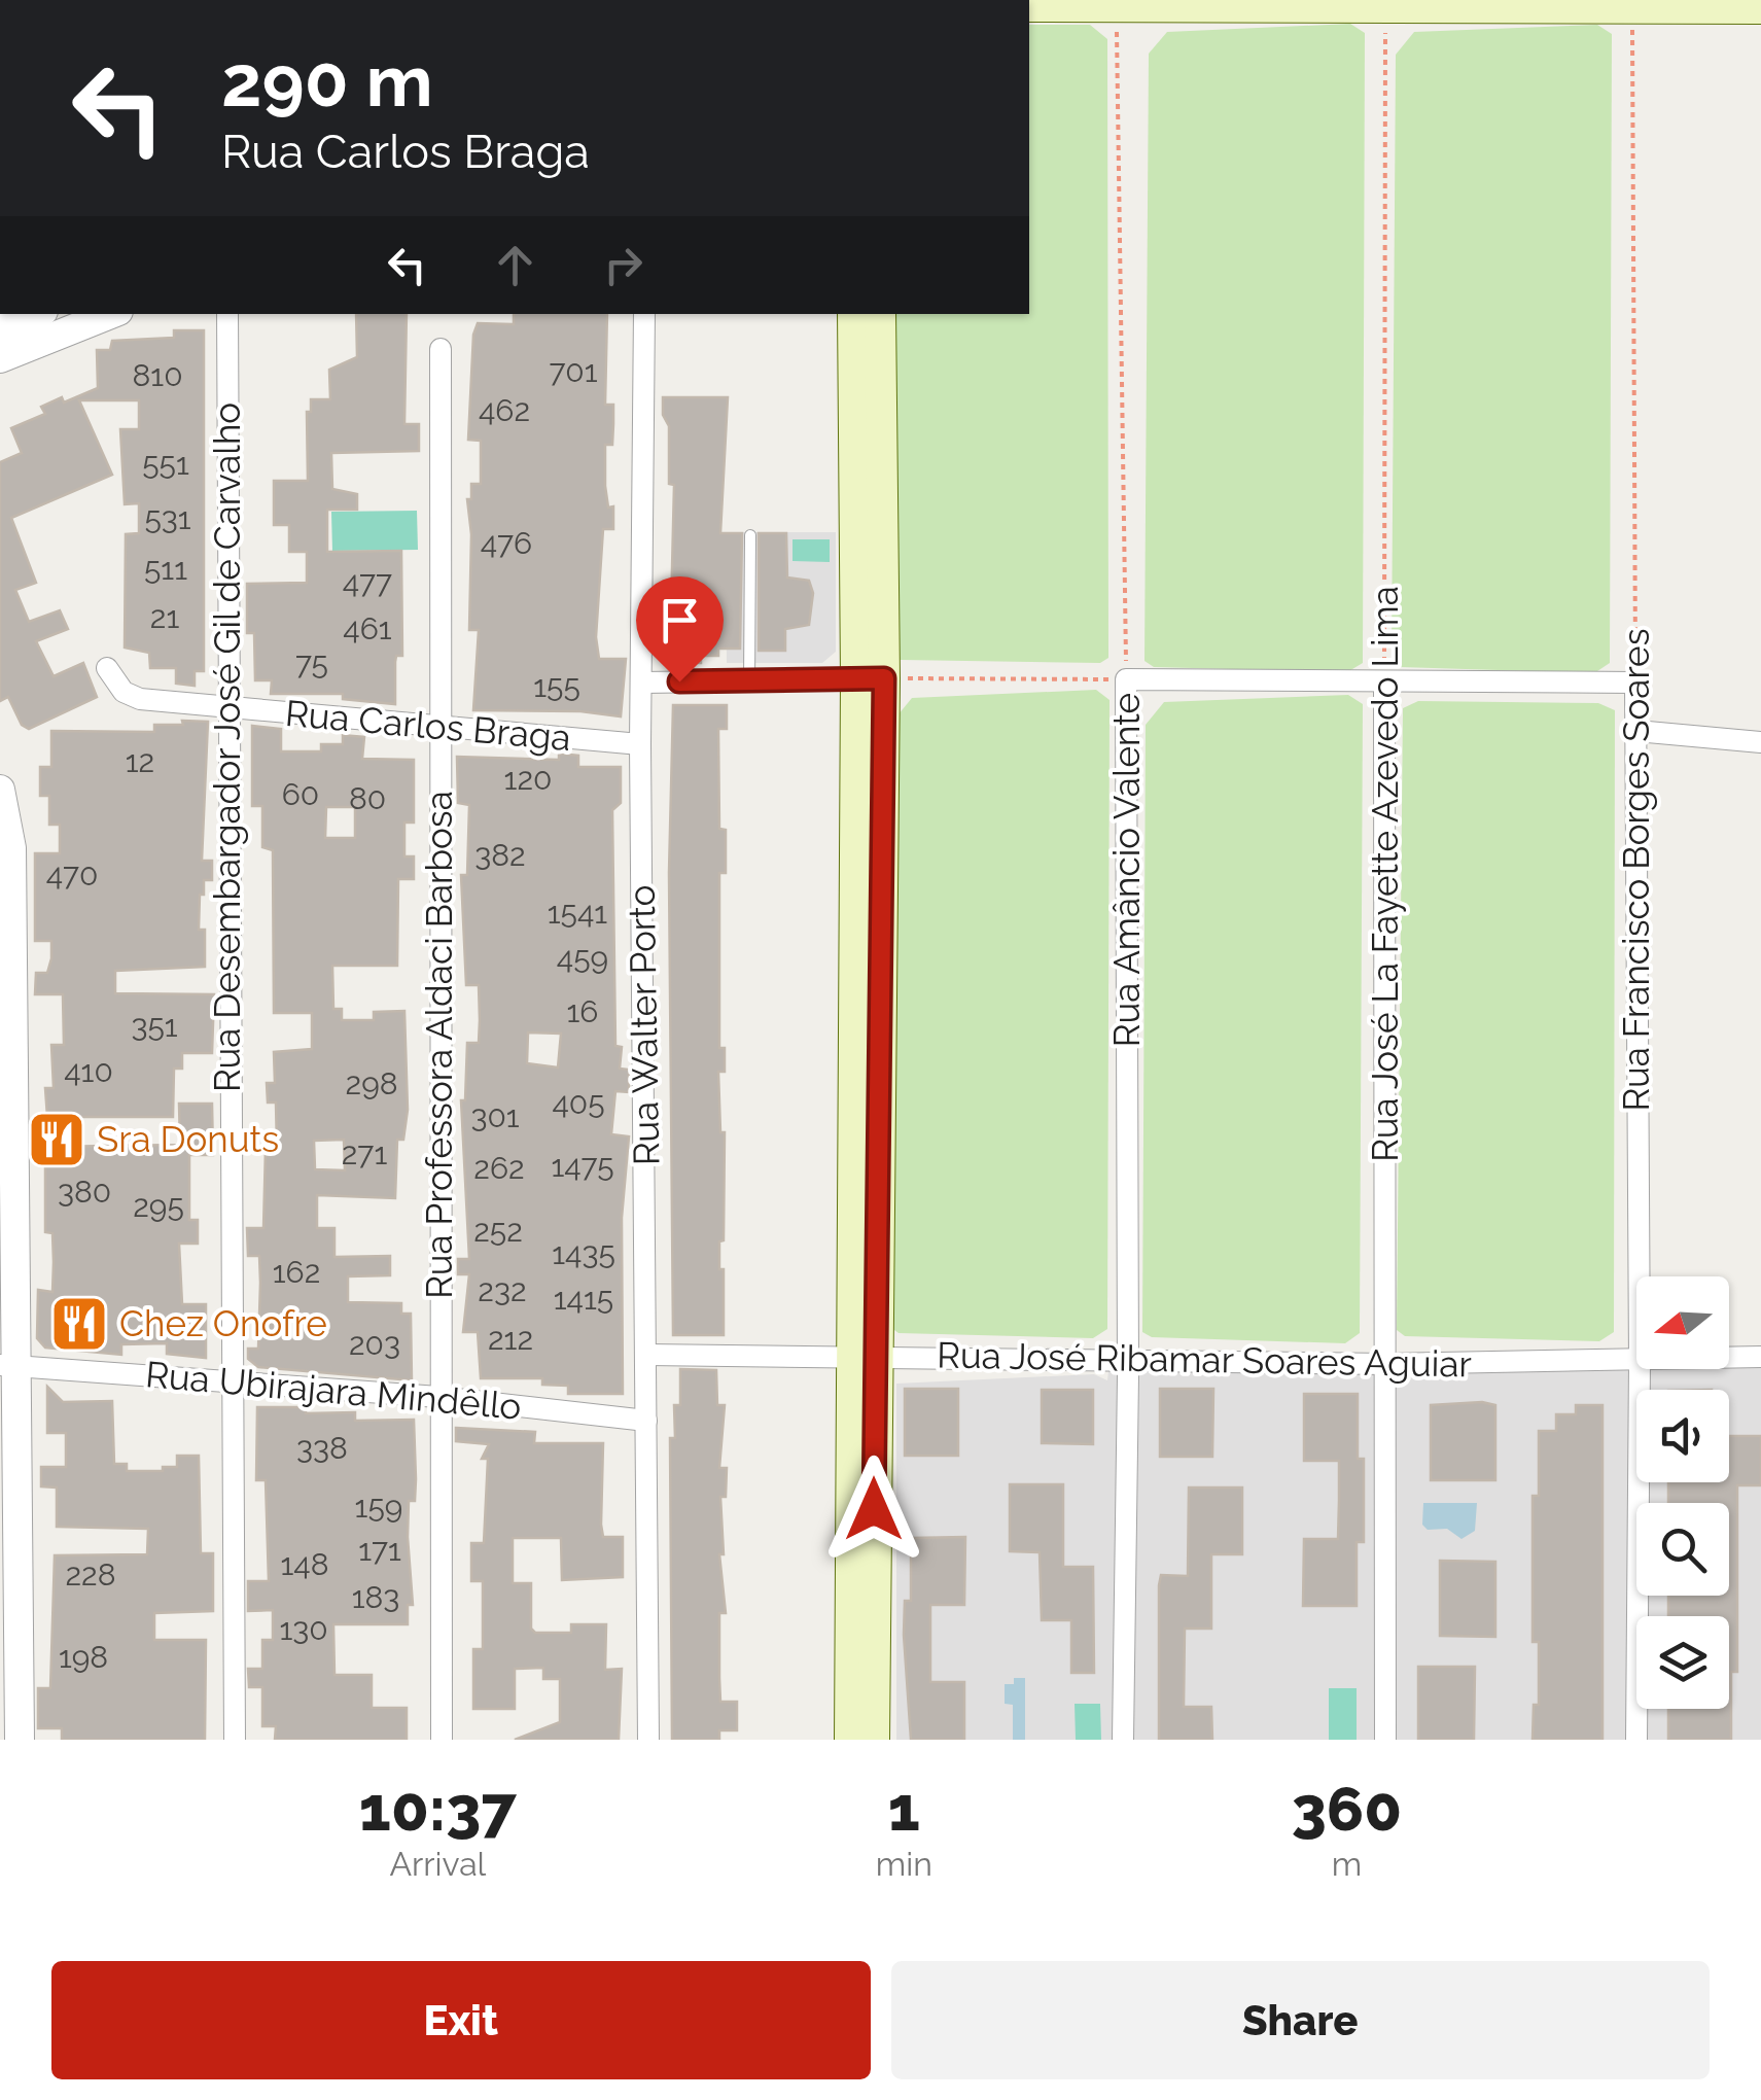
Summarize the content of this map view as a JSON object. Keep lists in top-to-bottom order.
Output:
{
  "streets": {
    "street": [
      "Rua Carlos Braga",
      "Rua Desembargador José Gil de Carvalho",
      "Rua Amâncio Valente",
      "Rua Francisco Borges Soares",
      "Rua José La Fayette Azevedo Lima",
      "Rua Walter Porto",
      "Rua Professora Aldaci Barbosa",
      "Rua José Ribamar Soares Aguiar",
      "Rua Ubirajara Mindêllo"
    ]
  },
  "crossings": [
    ["Rua Carlos Braga", "Rua Desembargador José Gil de Carvalho"],
    ["Rua Carlos Braga", "Rua Walter Porto"],
    ["Rua Carlos Braga", "Rua Professora Aldaci Barbosa"],
    ["Rua Desembargador José Gil de Carvalho", "Rua Ubirajara Mindêllo"],
    ["Rua Amâncio Valente", "Rua José Ribamar Soares Aguiar"],
    ["Rua José La Fayette Azevedo Lima", "Rua José Ribamar Soares Aguiar"],
    ["Rua Walter Porto", "Rua José Ribamar Soares Aguiar"],
    ["Rua Walter Porto", "Rua Ubirajara Mindêllo"],
    ["Rua Professora Aldaci Barbosa", "Rua Ubirajara Mindêllo"]
  ],
  "places": {
    "restaurant": ["Sra Donuts", "Chez Onofre"]
  },
  "house_numbers": [
    "701",
    "810",
    "462",
    "551",
    "531",
    "476",
    "511",
    "477",
    "21",
    "461",
    "75",
    "155",
    "12",
    "120",
    "60",
    "80",
    "382",
    "470",
    "1541",
    "459",
    "16",
    "351",
    "410",
    "298",
    "405",
    "301",
    "271",
    "1475",
    "262",
    "380",
    "295",
    "252",
    "1435",
    "162",
    "232",
    "1415",
    "212",
    "203",
    "338",
    "159",
    "171",
    "148",
    "228",
    "183",
    "130",
    "198"
  ],
  "north": "left",
  "page": {
    "turn": ["290 m", "Rua Carlos Braga"],
    "eta": [
      "10:37",
      "Arrival",
      "1",
      "min",
      "360",
      "m"
    ],
    "buttons": ["Exit", "Share"]
  }
}
